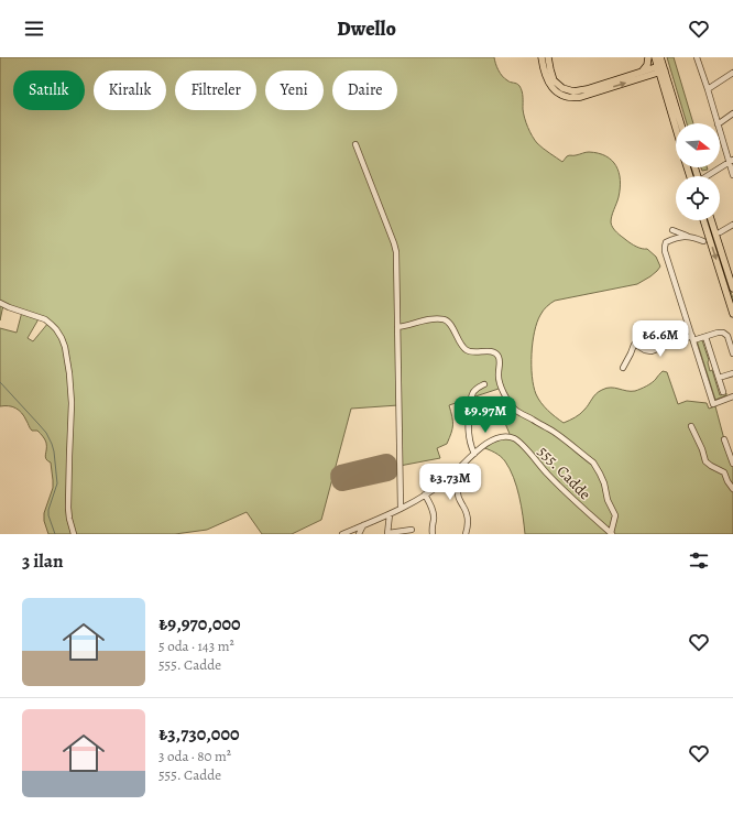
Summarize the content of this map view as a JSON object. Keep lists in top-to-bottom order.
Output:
{
  "streets": {
    "street": ["555. Cadde"]
  },
  "north": "right",
  "page": {
    "header": "Dwello",
    "chip": [
      "Satılık",
      "Kiralık",
      "Filtreler",
      "Yeni",
      "Daire"
    ],
    "price": ["₺6.6M", "₺9.97M", "₺3.73M"],
    "heading": "3 ilan",
    "list": [
      {
        "name": "₺9,970,000",
        "note": "5 oda · 143 m² · 555. Cadde"
      },
      {
        "name": "₺3,730,000",
        "note": "3 oda · 80 m² · 555. Cadde"
      }
    ]
  }
}
